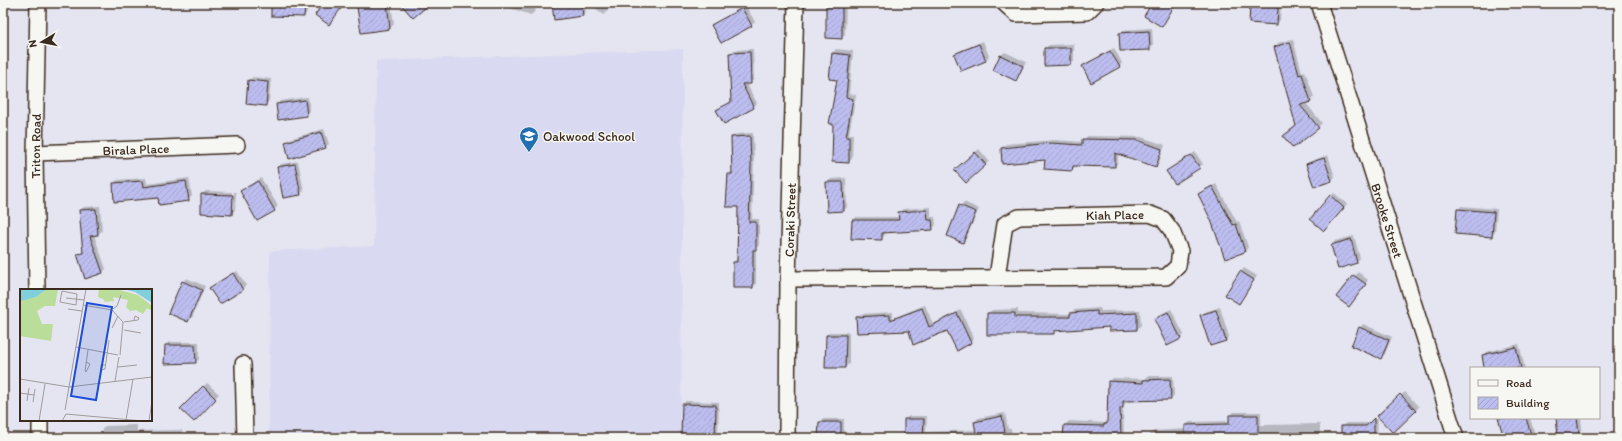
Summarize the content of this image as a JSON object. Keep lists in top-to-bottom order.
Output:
{
  "streets": {
    "street": [
      "Triton Road",
      "Birala Place",
      "Kiah Place",
      "Coraki Street",
      "Brooke Street"
    ]
  },
  "crossings": [
    ["Triton Road", "Birala Place"],
    ["Kiah Place", "Coraki Street"]
  ],
  "places": {
    "school or university": ["Oakwood School"]
  },
  "legend": ["Road", "Building"],
  "north": "left"
}
